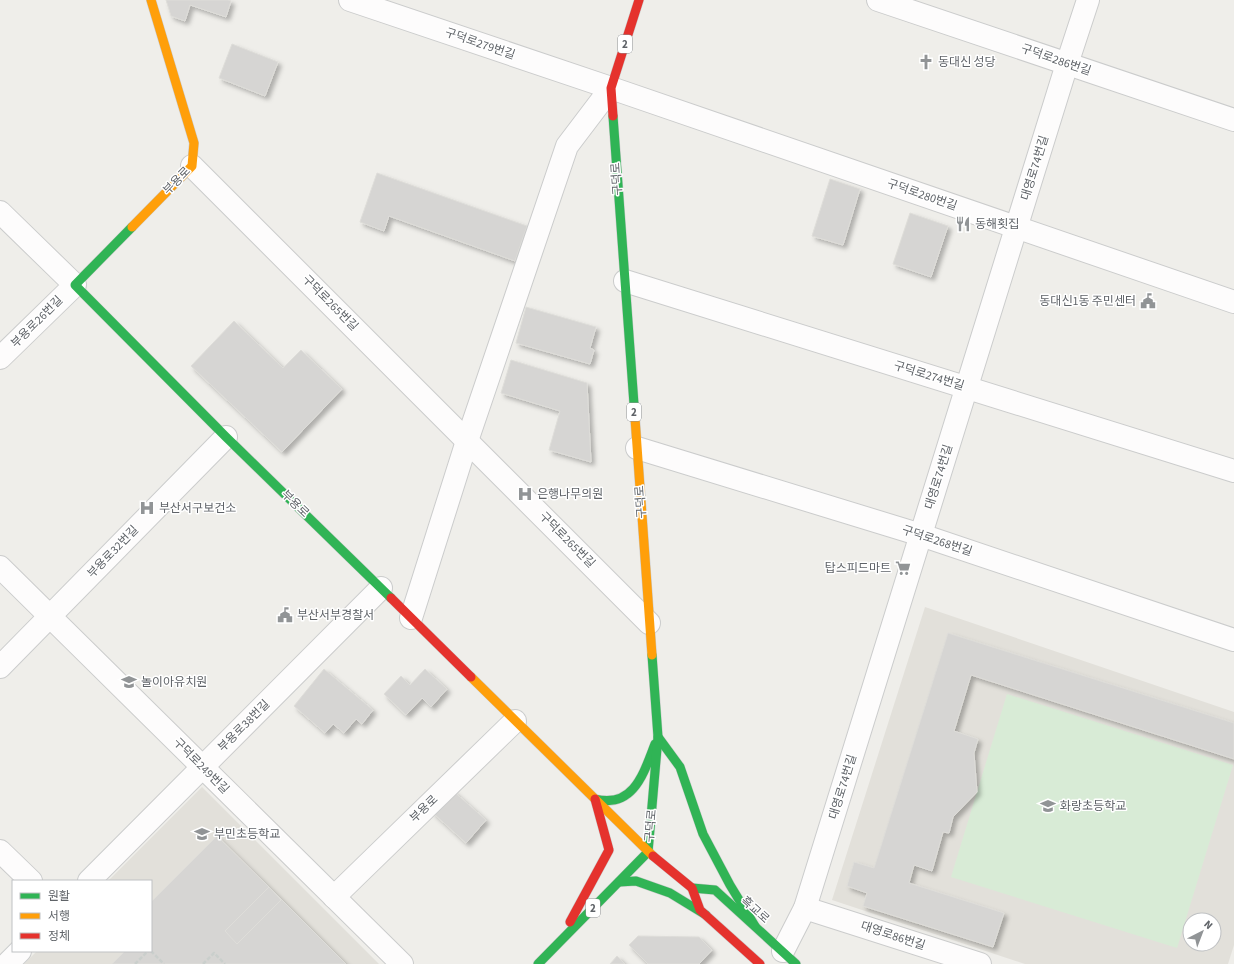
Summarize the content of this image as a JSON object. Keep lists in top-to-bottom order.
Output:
{
  "streets": {
    "main road": [
      "2",
      "구덕로",
      "부용로",
      "흑교로"
    ],
    "street": [
      "구덕로279번길",
      "구덕로286번길",
      "대영로74번길",
      "구덕로280번길",
      "구덕로265번길",
      "부용로26번길",
      "구덕로274번길",
      "구덕로268번길",
      "부용로32번길",
      "부용로38번길",
      "구덕로249번길",
      "대영로86번길"
    ]
  },
  "crossings": [
    ["구덕로279번길", "구덕로"],
    ["구덕로279번길", "구덕로280번길"],
    ["구덕로286번길", "대영로74번길"],
    ["대영로74번길", "구덕로280번길"],
    ["대영로74번길", "구덕로274번길"],
    ["대영로74번길", "구덕로268번길"],
    ["대영로74번길", "흑교로"],
    ["대영로74번길", "대영로86번길"],
    ["구덕로", "부용로"],
    ["구덕로", "구덕로280번길"],
    ["구덕로", "구덕로265번길"],
    ["구덕로", "구덕로274번길"],
    ["구덕로", "구덕로268번길"],
    ["부용로", "구덕로265번길"],
    ["부용로", "부용로26번길"],
    ["부용로", "부용로32번길"],
    ["부용로", "부용로38번길"],
    ["부용로", "구덕로249번길"],
    ["부용로32번길", "구덕로249번길"],
    ["부용로38번길", "구덕로249번길"]
  ],
  "places": {
    "church": ["동대신 성당"],
    "restaurant": ["동해횟집"],
    "public building": ["동대신1동 주민센터", "부산서부경찰서"],
    "hospital": ["은행나무의원", "부산서구보건소"],
    "supermarket": ["탑스피드마트"],
    "school or university": ["놀이아유치원", "화랑초등학교", "부민초등학교"]
  },
  "legend": ["원활", "서행", "정체"],
  "north": "top right"
}
